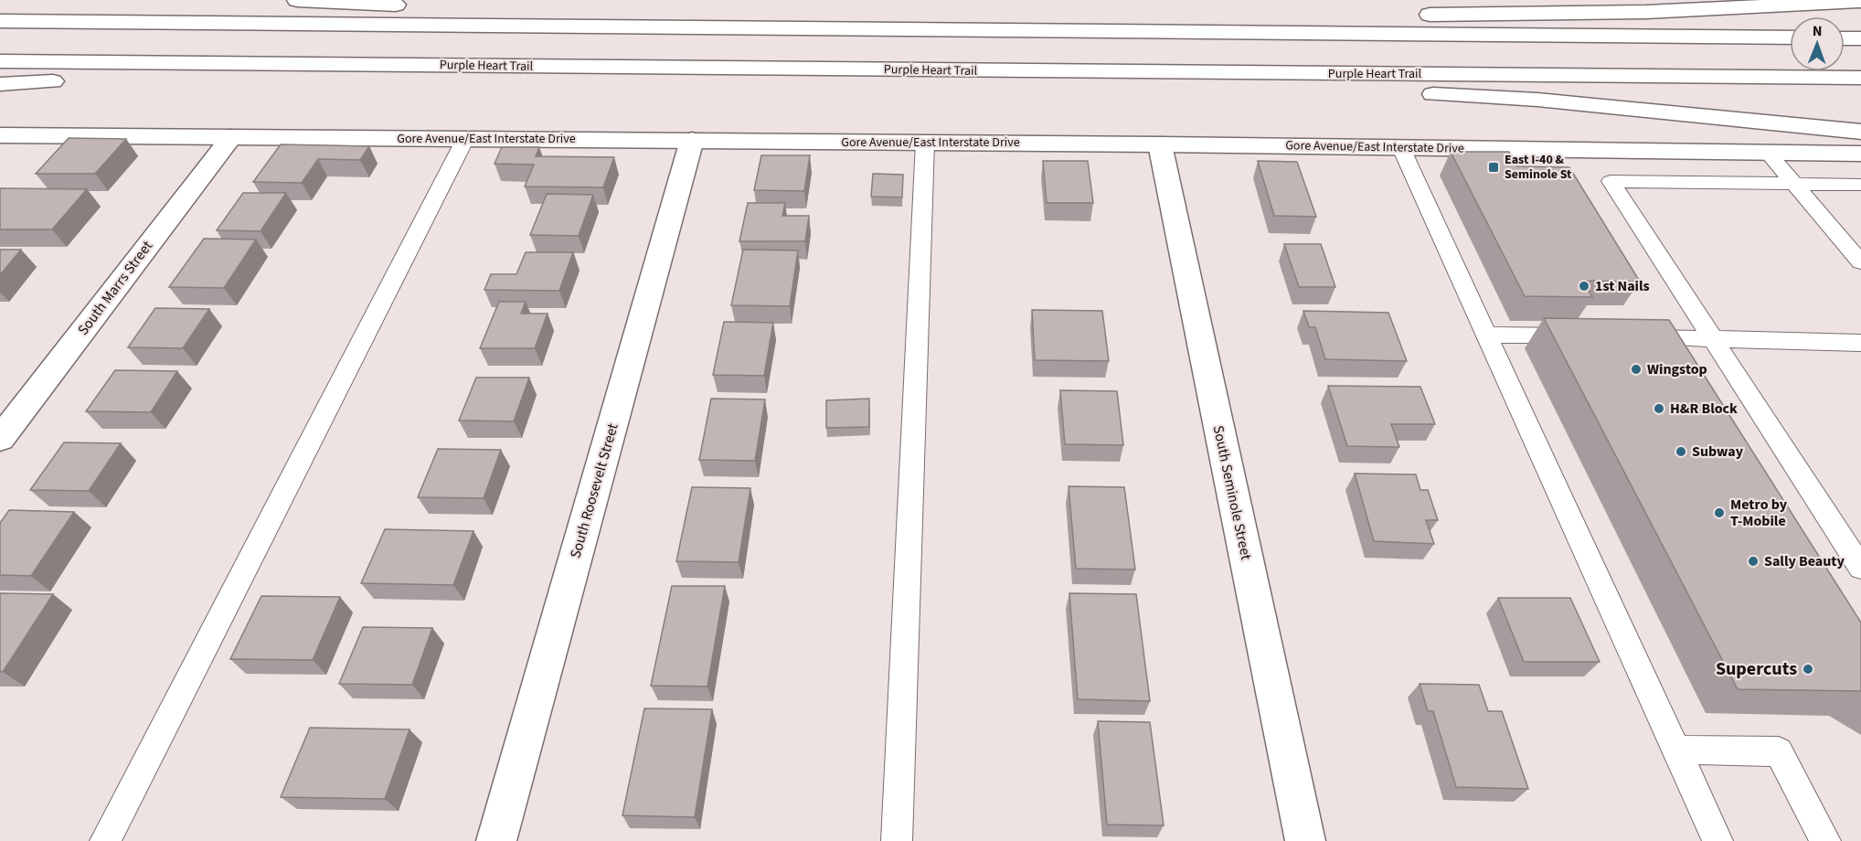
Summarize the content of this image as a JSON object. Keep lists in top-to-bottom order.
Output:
{
  "streets": {
    "main road": [
      "Purple Heart Trail",
      "Gore Avenue/East Interstate Drive",
      "South Marrs Street",
      "South Roosevelt Street",
      "South Seminole Street"
    ]
  },
  "crossings": [
    ["Gore Avenue/East Interstate Drive", "South Marrs Street"],
    ["Gore Avenue/East Interstate Drive", "South Roosevelt Street"],
    ["Gore Avenue/East Interstate Drive", "South Seminole Street"]
  ],
  "places": {
    "transit": ["East I-40 & Seminole St"],
    "other": [
      "1st Nails",
      "Wingstop",
      "H&R Block",
      "Subway",
      "Metro by T-Mobile",
      "Sally Beauty",
      "Supercuts"
    ]
  },
  "north": "top"
}
